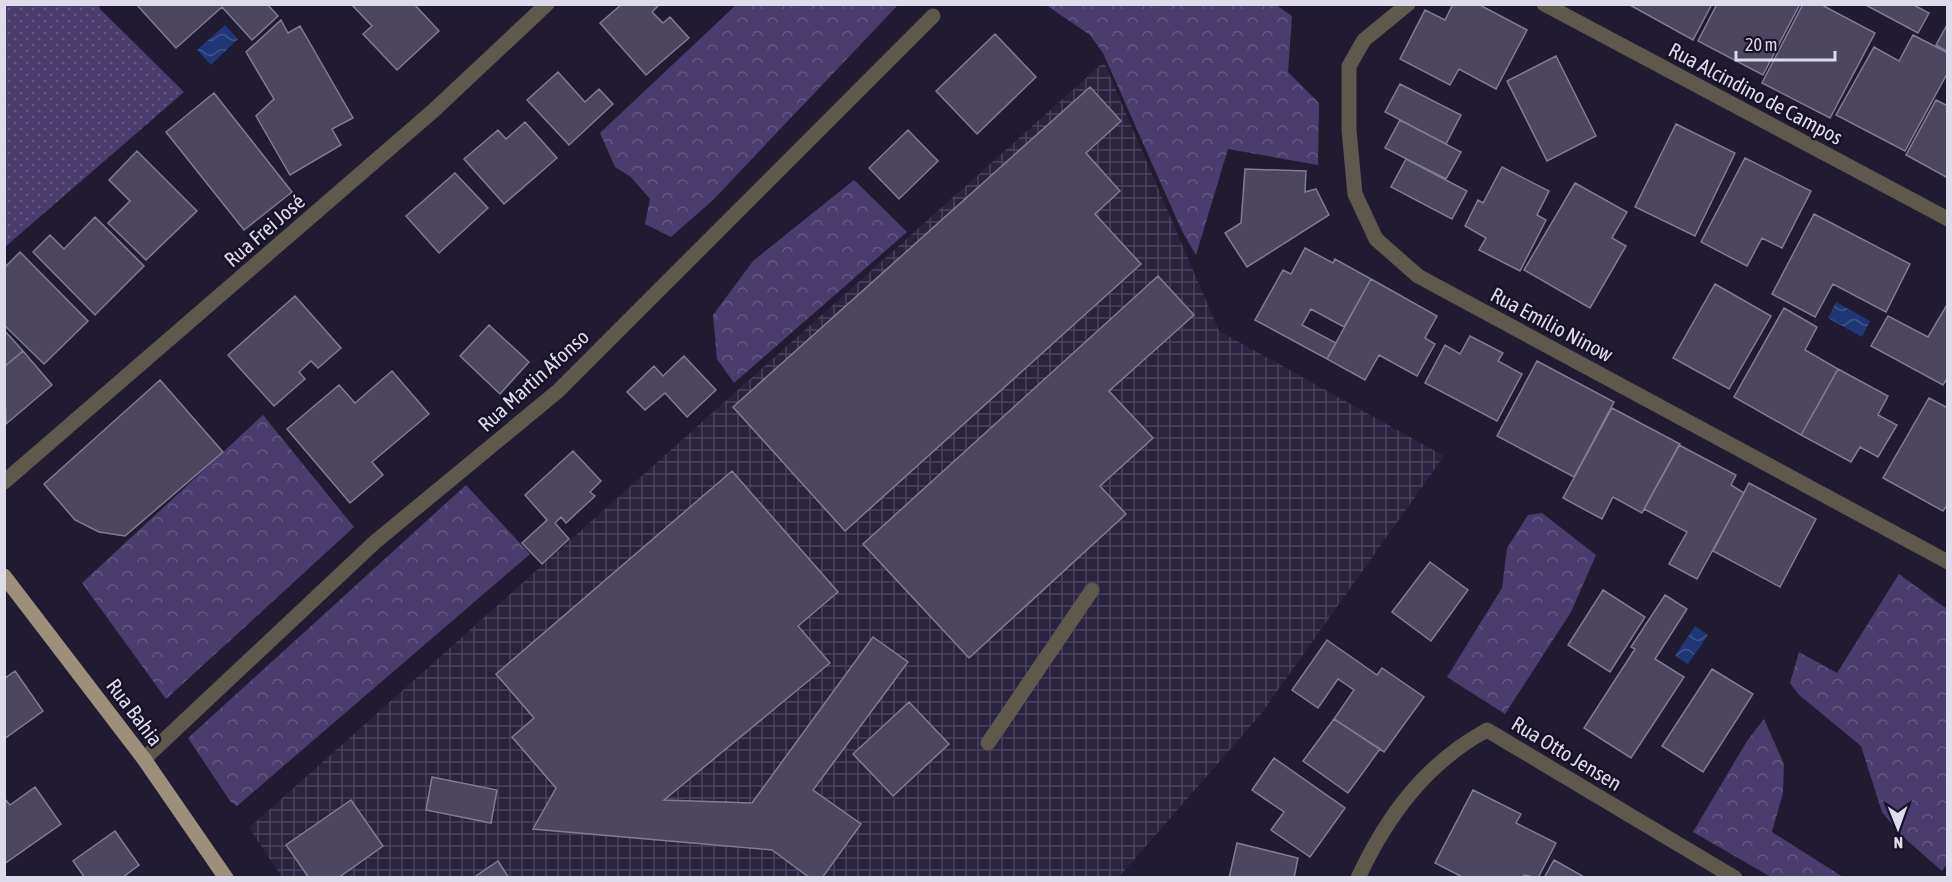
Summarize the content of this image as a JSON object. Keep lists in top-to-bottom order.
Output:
{
  "streets": {
    "main road": ["Rua Bahia"],
    "street": [
      "Rua Alcindino de Campos",
      "Rua Frei José",
      "Rua Emílio Ninow",
      "Rua Martin Afonso",
      "Rua Otto Jensen"
    ]
  },
  "crossings": [
    ["Rua Martin Afonso", "Rua Bahia"]
  ],
  "scale_bar": "20 m",
  "north": "bottom"
}
